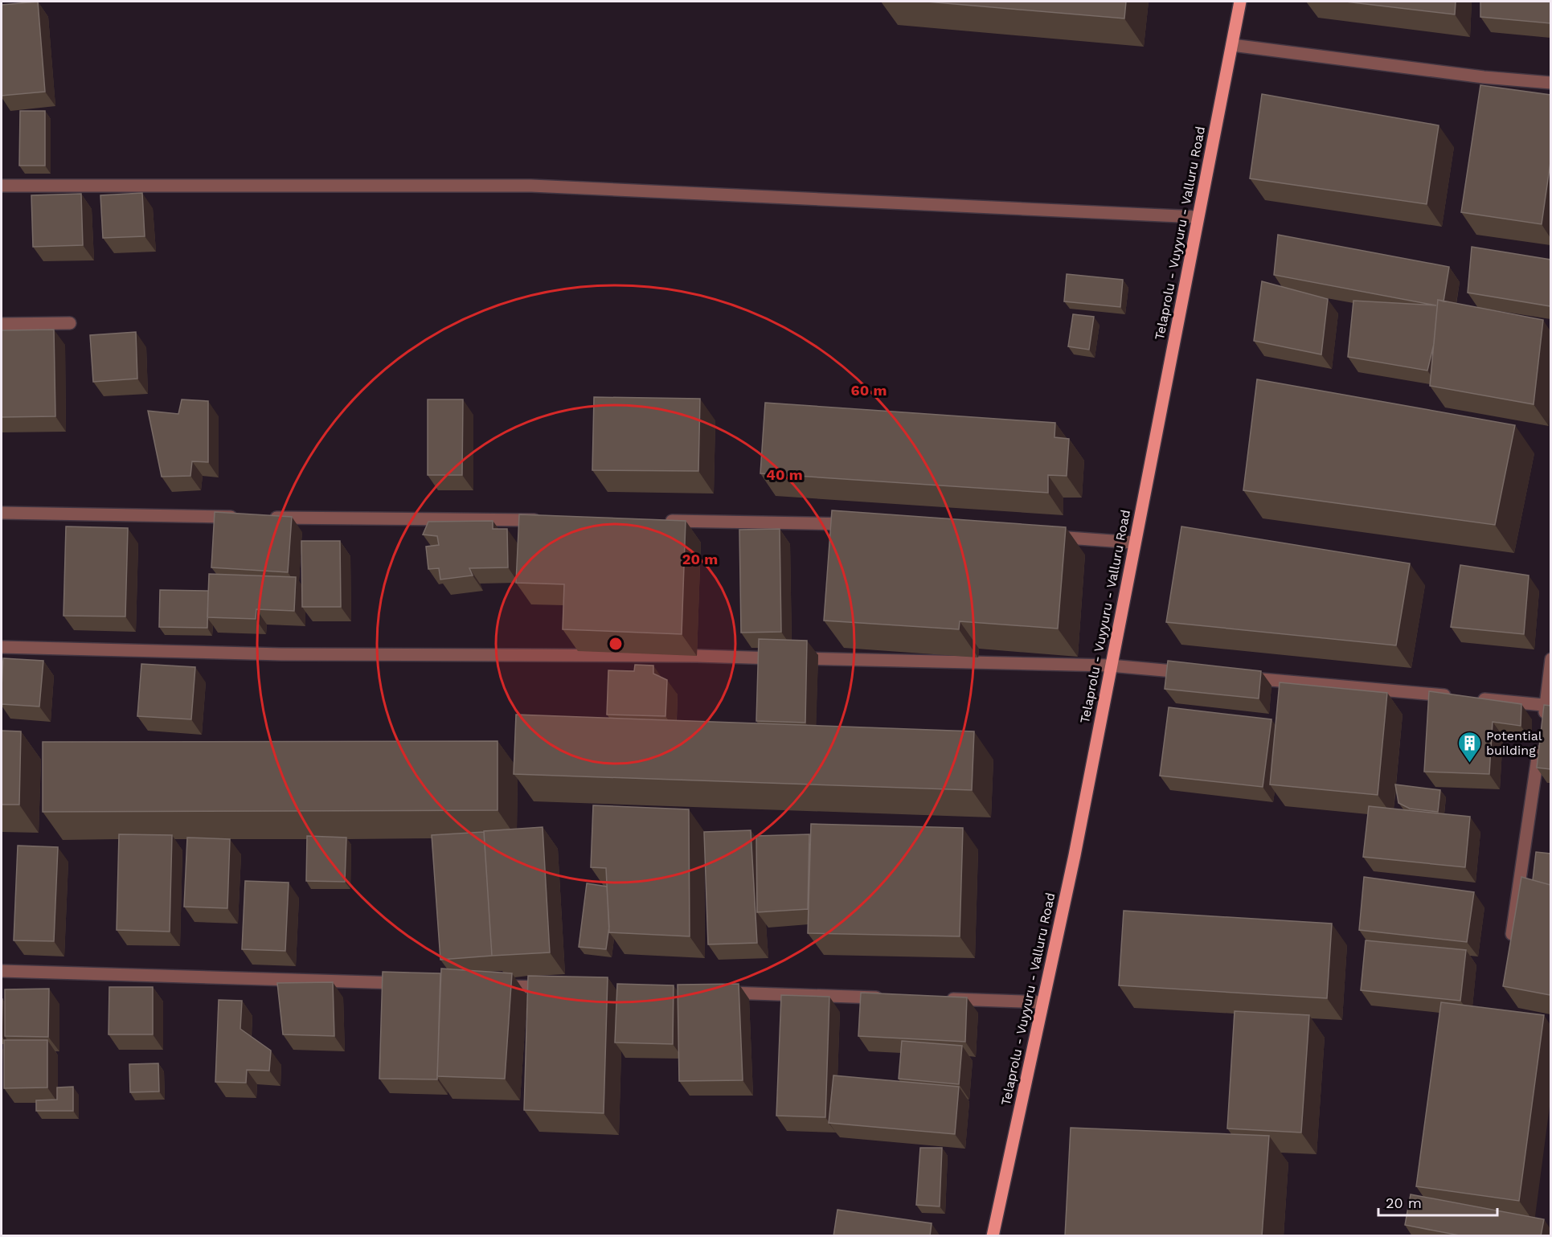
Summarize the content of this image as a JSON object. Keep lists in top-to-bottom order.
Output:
{
  "streets": {
    "main road": ["Telaprolu - Vuyyuru - Valluru Road"]
  },
  "places": {
    "building": ["Potential building"]
  },
  "scale_bar": "20 m",
  "rings": ["60 m", "40 m", "20 m"]
}
